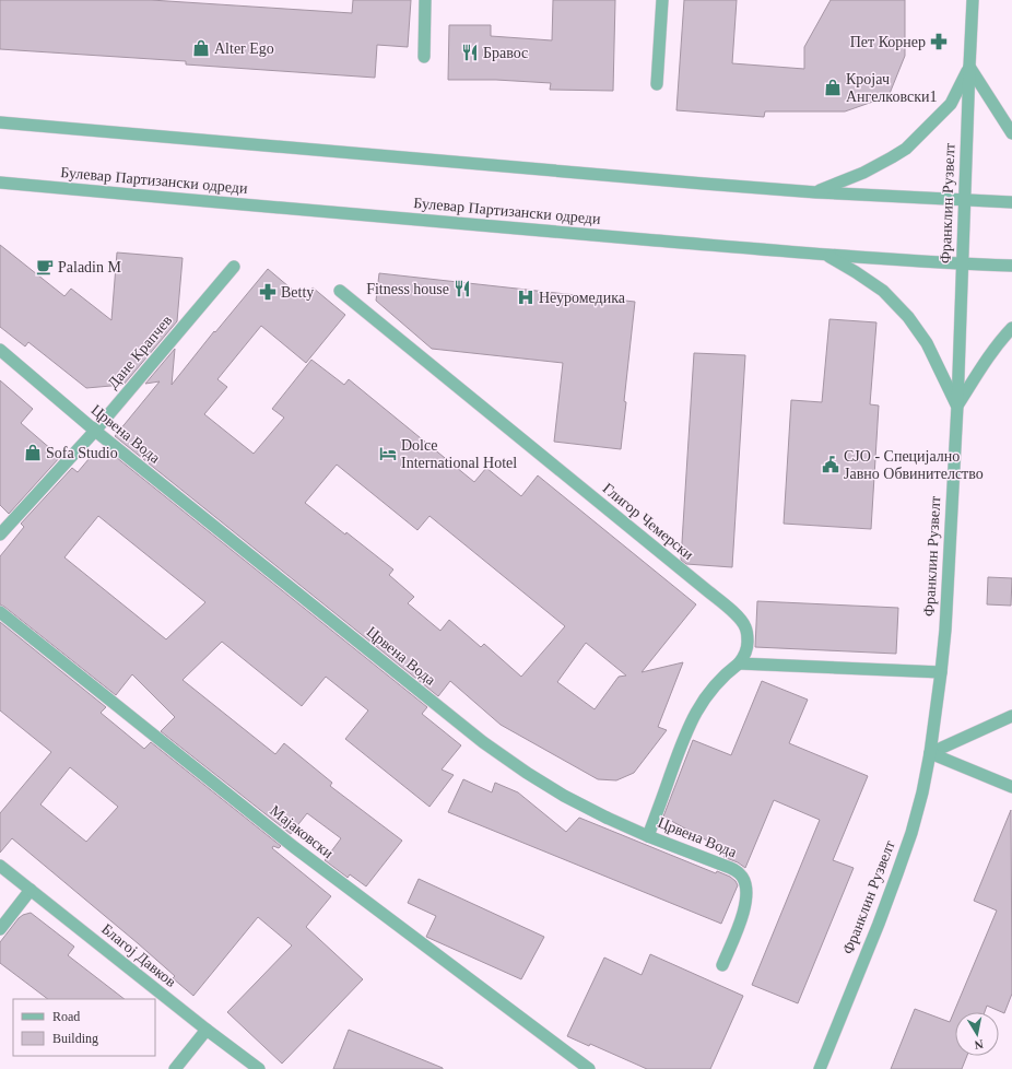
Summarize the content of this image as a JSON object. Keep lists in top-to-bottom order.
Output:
{
  "streets": {
    "street": [
      "Булевар Партизански одреди",
      "Франклин Рузвелт",
      "Дане Крапчев",
      "Црвена Вода",
      "Глигор Чемерски",
      "Мајаковски",
      "Благој Давков"
    ]
  },
  "crossings": [
    ["Булевар Партизански одреди", "Франклин Рузвелт"],
    ["Дане Крапчев", "Црвена Вода"]
  ],
  "places": {
    "pharmacy": ["Пет Корнер", "Betty"],
    "shop": ["Alter Ego", "Кројач Ангелковски1", "Sofa Studio"],
    "restaurant": ["Бравос", "Fitness house"],
    "cafe": ["Paladin M"],
    "hospital": ["Неуромедика"],
    "hotel": ["Dolce International Hotel"],
    "public building": ["СЈО - Специјално Јавно Обвинителство"]
  },
  "legend": ["Road", "Building"],
  "north": "bottom"
}
